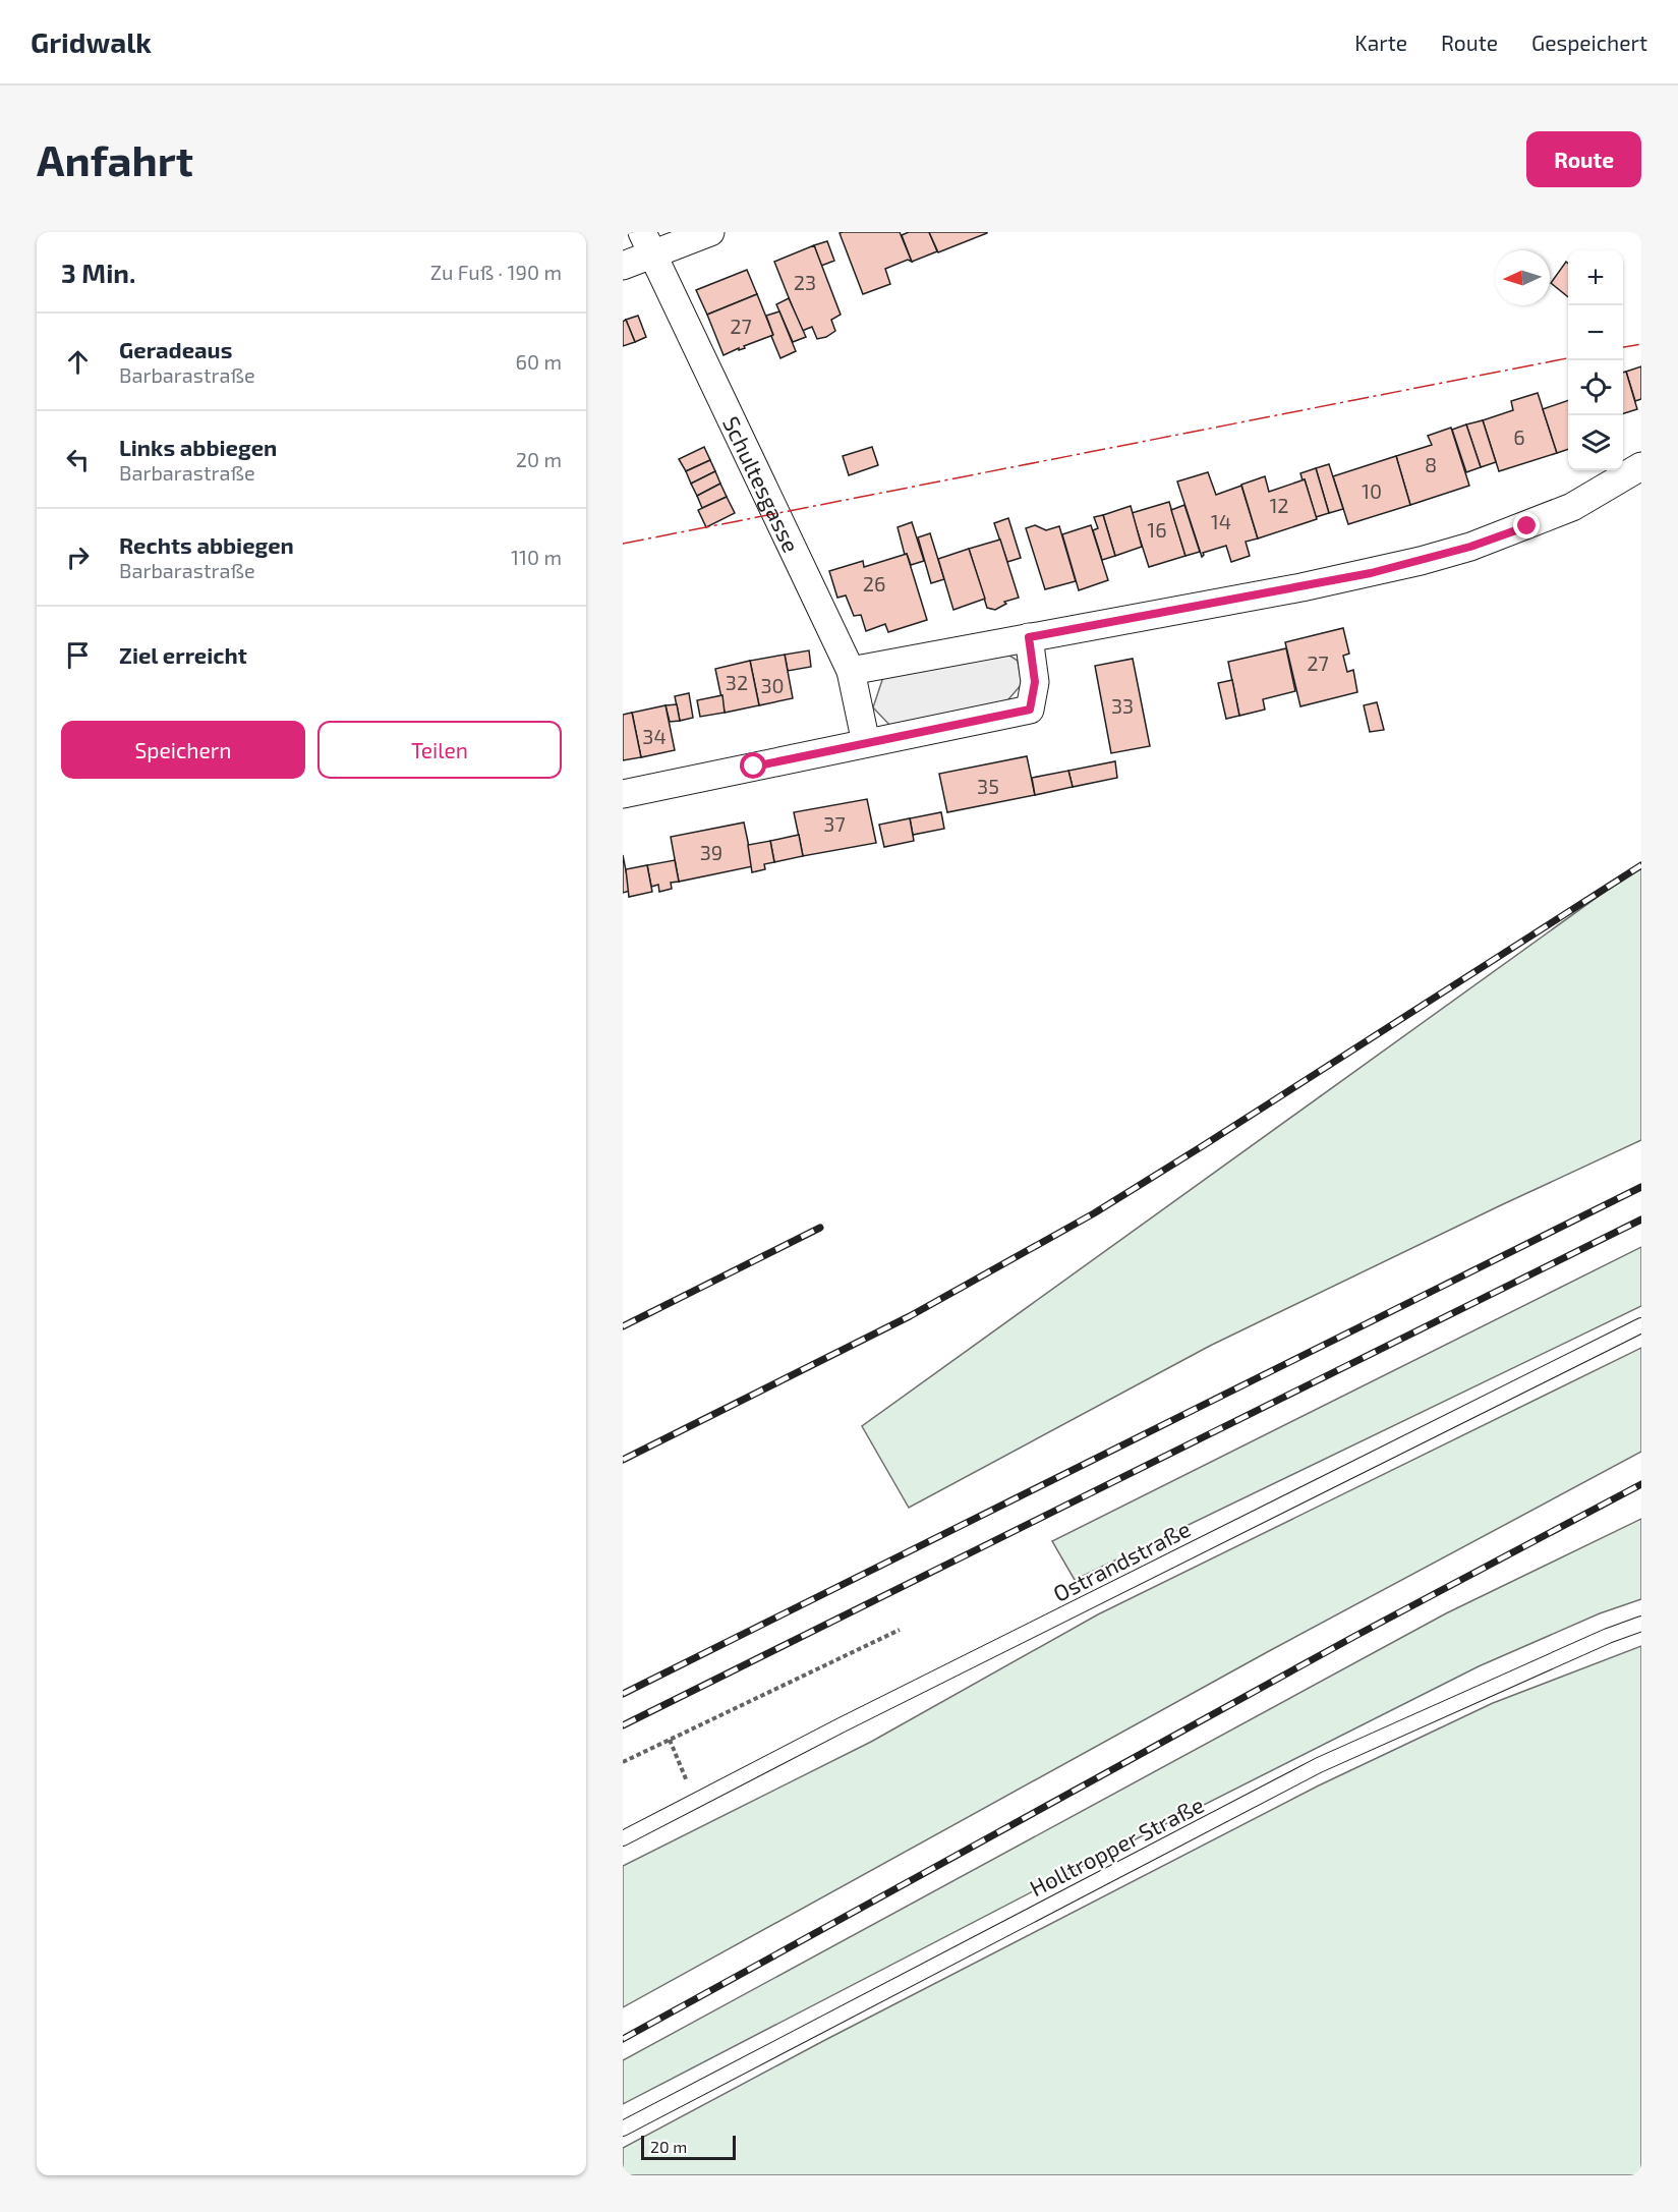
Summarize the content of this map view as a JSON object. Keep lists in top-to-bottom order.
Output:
{
  "streets": {
    "street": ["Schultesgasse"],
    "lane": ["Ostrandstraße", "Holltropper Straße"]
  },
  "house_numbers": [
    "23",
    "27",
    "6",
    "8",
    "10",
    "12",
    "14",
    "16",
    "26",
    "27",
    "32",
    "30",
    "33",
    "34",
    "35",
    "37",
    "39"
  ],
  "scale_bar": "20 m",
  "north": "left",
  "page": {
    "header": "Gridwalk",
    "nav": ["Karte", "Route", "Gespeichert"],
    "buttons": [
      "Route",
      ["Speichern", "Teilen"]
    ],
    "title": "Anfahrt",
    "heading": ["3 Min.", "Zu Fuß · 190 m"],
    "map_buttons": ["+", "−"],
    "list": [
      ["Geradeaus", "Barbarastraße", "60 m"],
      ["Links abbiegen", "Barbarastraße", "20 m"],
      ["Rechts abbiegen", "Barbarastraße", "110 m"],
      "Ziel erreicht"
    ],
    "scale": "20 m"
  }
}
